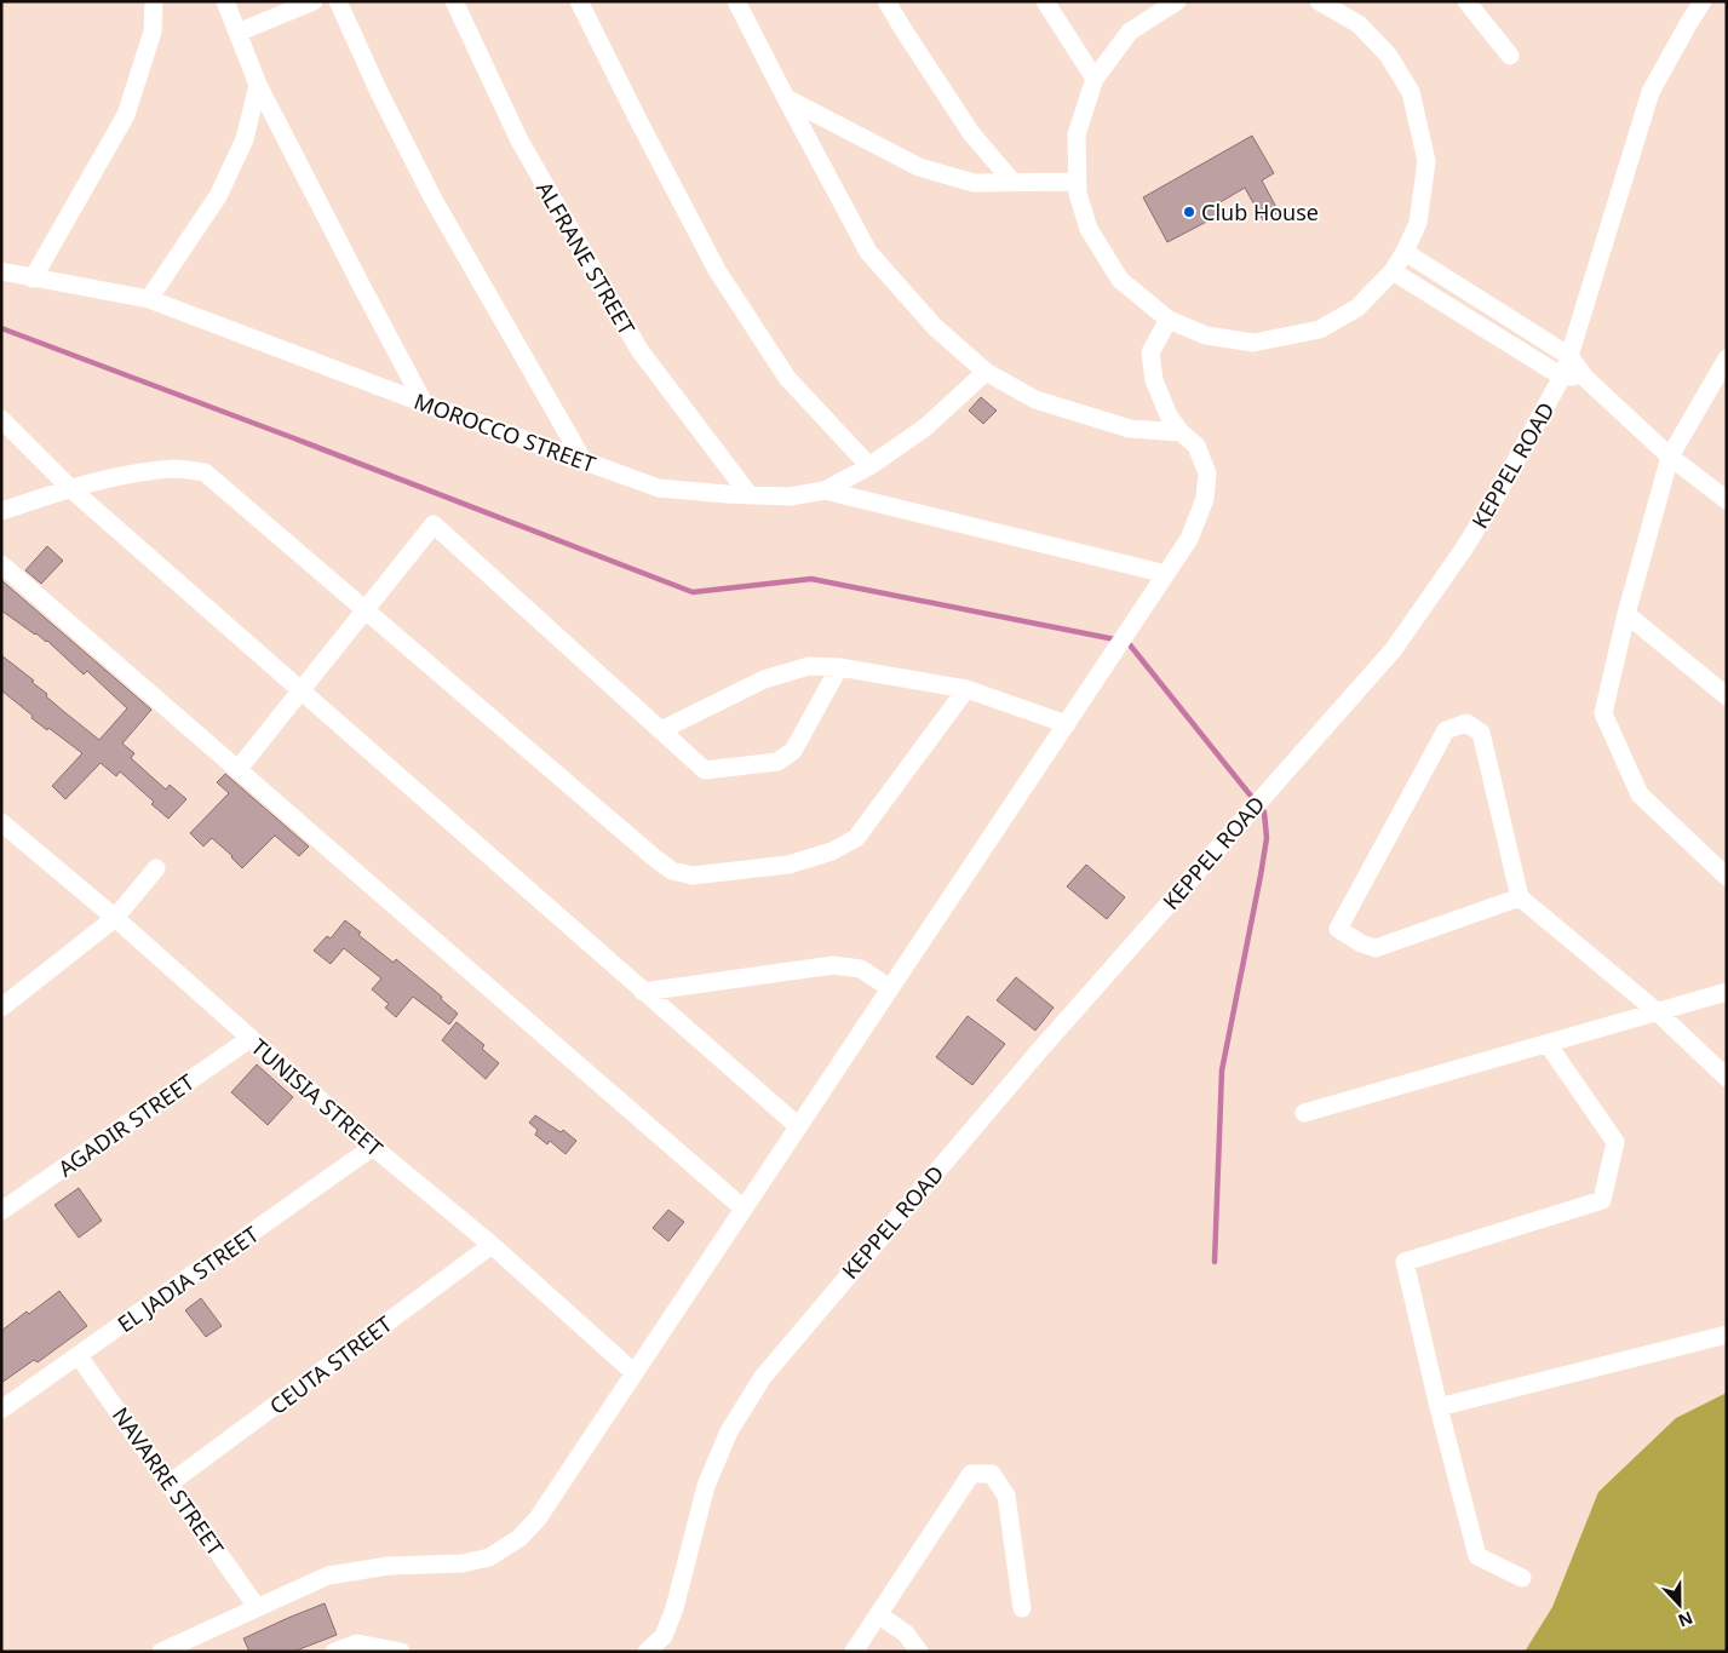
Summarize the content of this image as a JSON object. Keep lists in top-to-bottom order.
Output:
{
  "streets": {
    "street": [
      "ALFRANE STREET",
      "MOROCCO STREET",
      "KEPPEL ROAD",
      "TUNISIA STREET",
      "AGADIR STREET",
      "EL JADIA STREET",
      "CEUTA STREET",
      "NAVARRE STREET"
    ]
  },
  "crossings": [
    ["ALFRANE STREET", "MOROCCO STREET"],
    ["TUNISIA STREET", "AGADIR STREET"],
    ["TUNISIA STREET", "EL JADIA STREET"],
    ["TUNISIA STREET", "CEUTA STREET"],
    ["EL JADIA STREET", "NAVARRE STREET"],
    ["CEUTA STREET", "NAVARRE STREET"]
  ],
  "places": ["Club House"],
  "north": "bottom"
}
